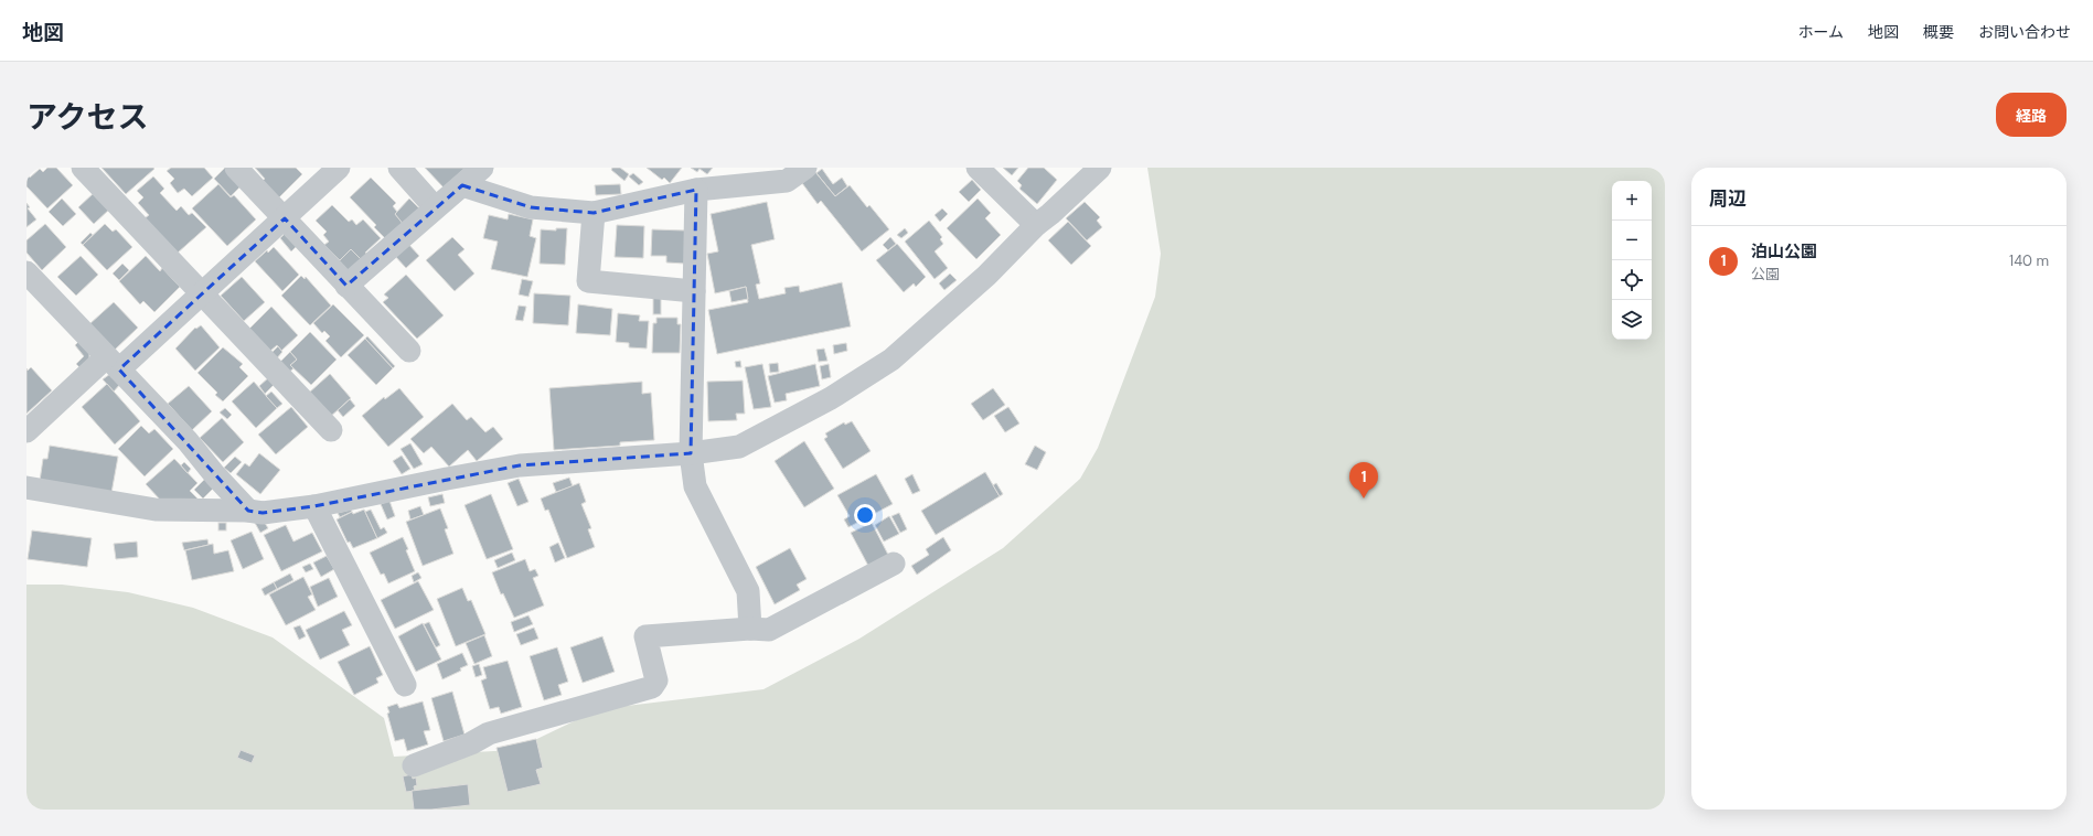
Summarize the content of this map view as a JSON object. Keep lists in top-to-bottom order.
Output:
{
  "page": {
    "header": "地図",
    "nav": [
      "ホーム",
      "地図",
      "概要",
      "お問い合わせ"
    ],
    "title": "アクセス",
    "buttons": "経路",
    "heading": "周辺",
    "map_buttons": ["+", "−"],
    "list": [
      {
        "mark": "1",
        "name": "泊山公園",
        "note": "公園",
        "value": "140 m"
      }
    ],
    "pins": "1"
  }
}
